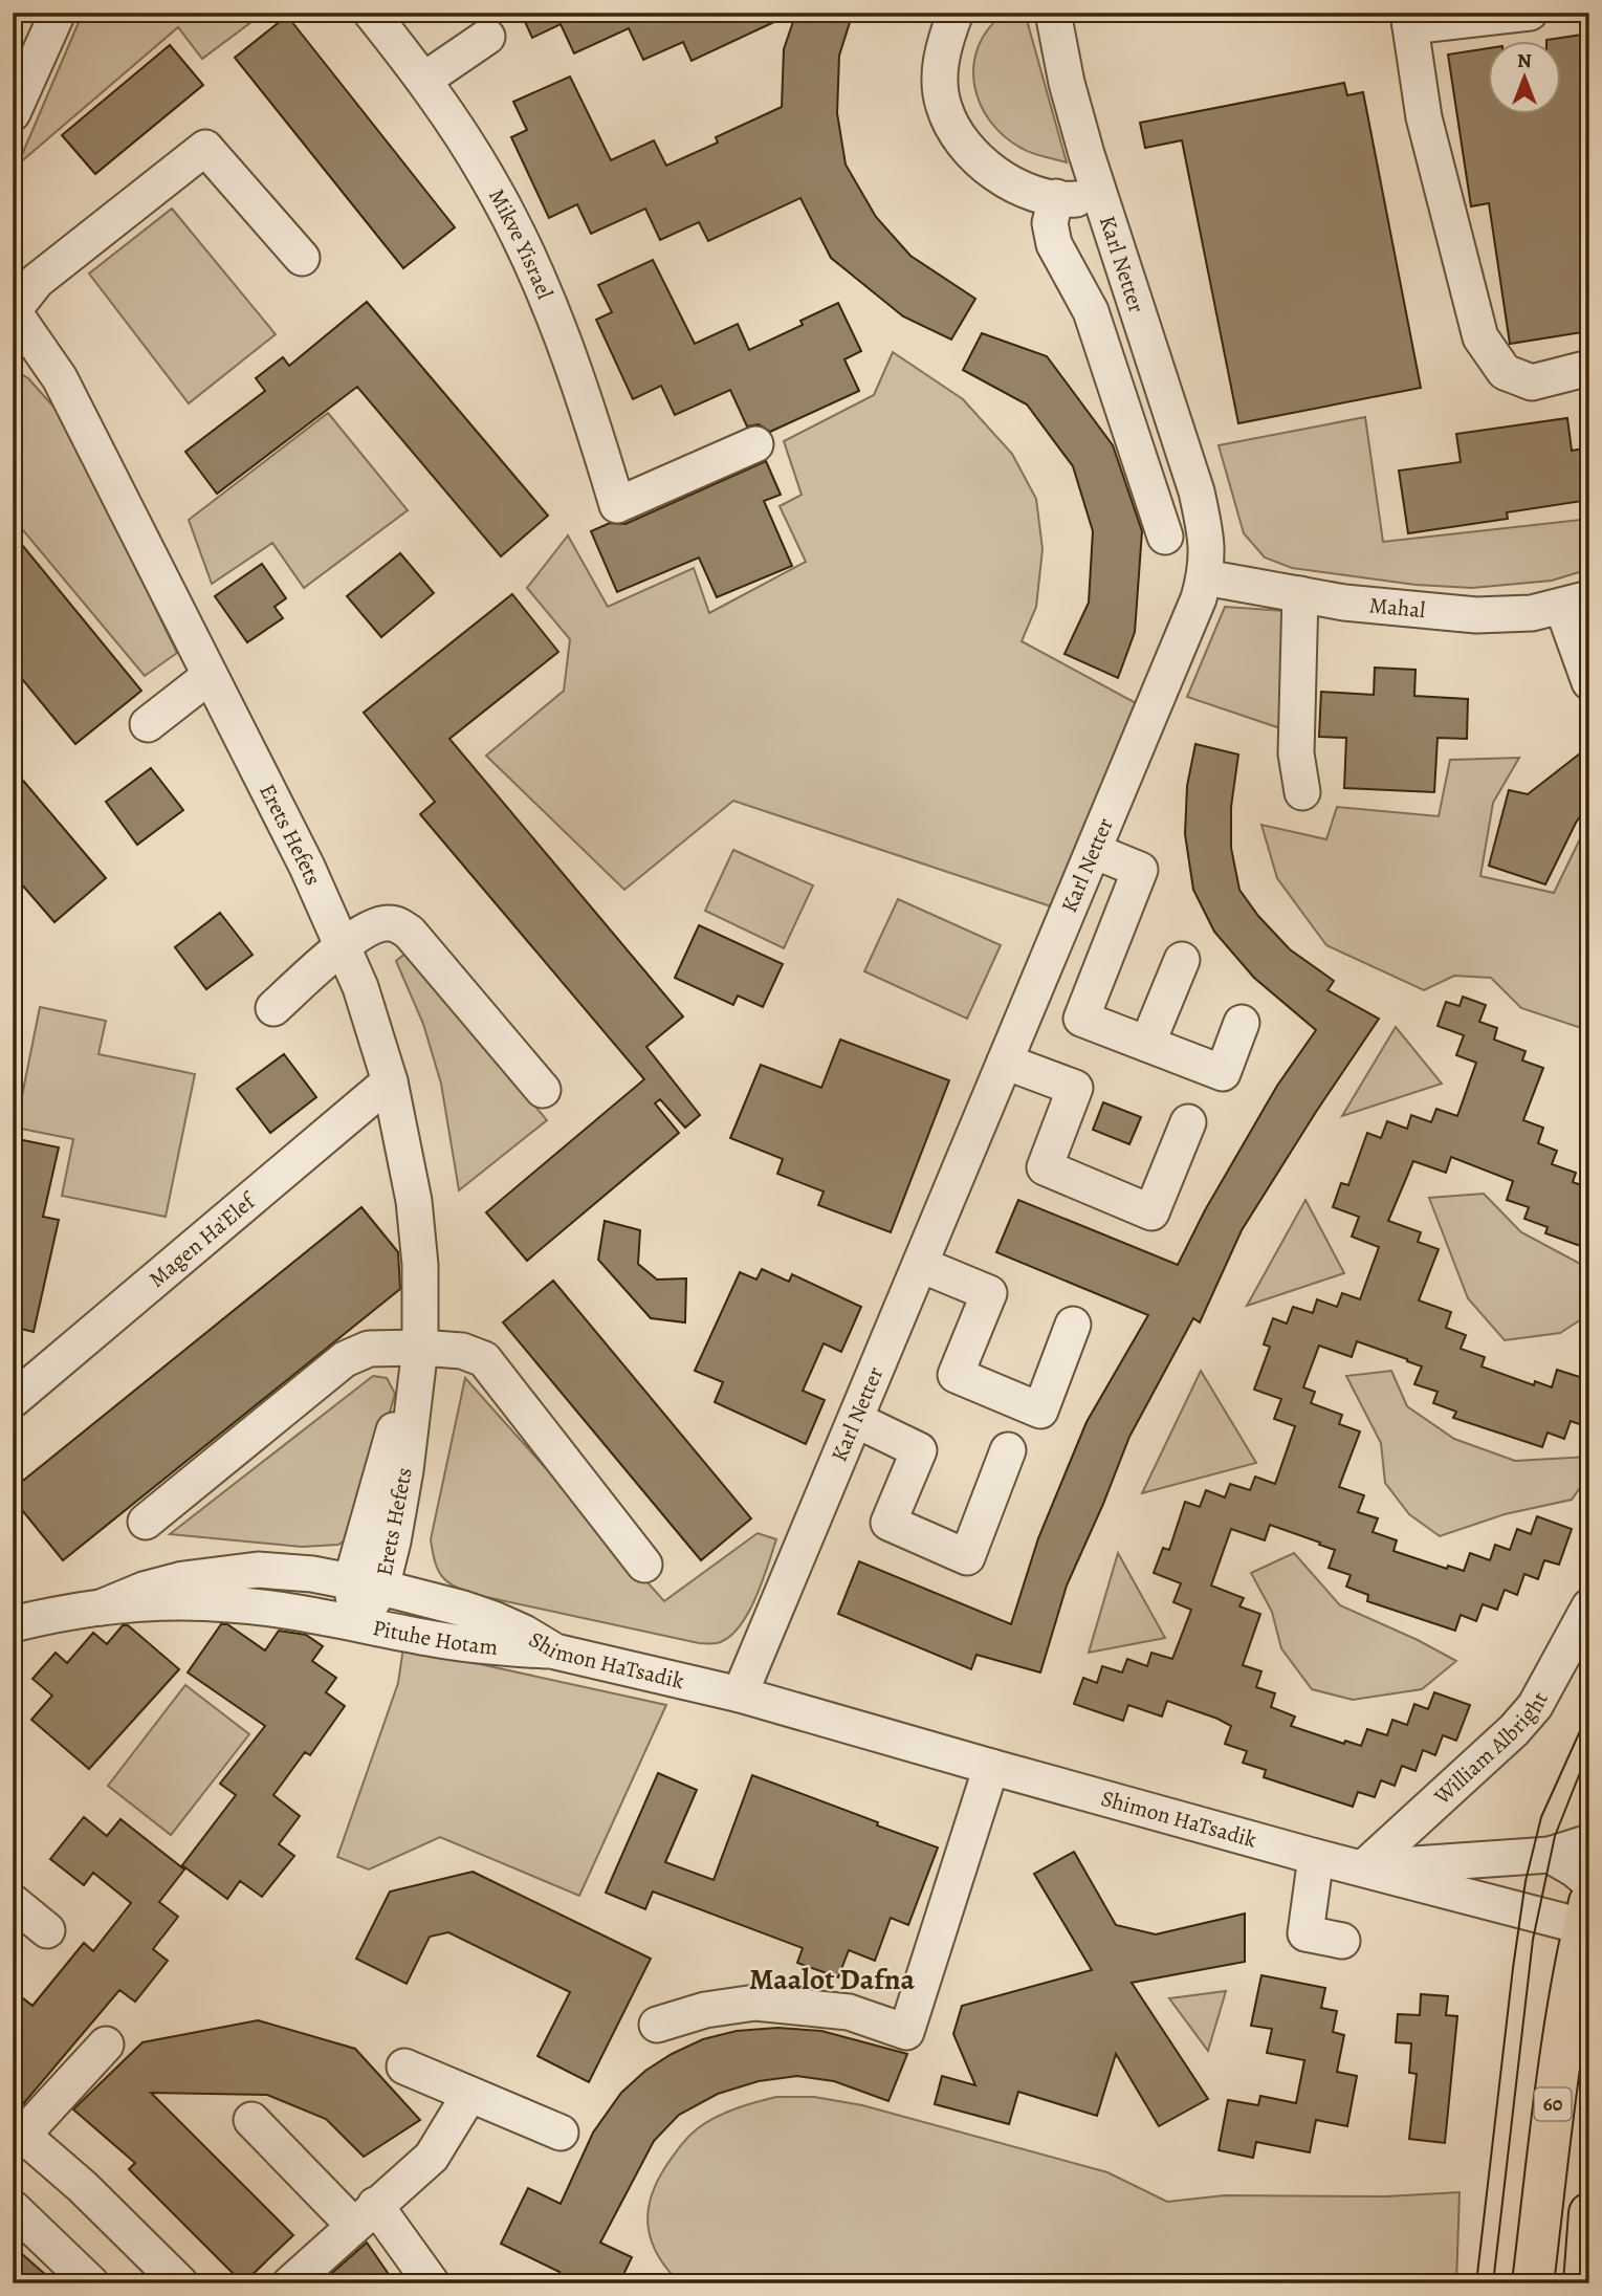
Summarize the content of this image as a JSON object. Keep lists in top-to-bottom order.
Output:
{
  "streets": {
    "highway": ["60"],
    "street": [
      "Mikve Yisrael",
      "Karl Netter",
      "Mahal",
      "Erets Hefets",
      "Magen Ha'Elef",
      "Pituhe Hotam",
      "Shimon HaTsadik",
      "William Albright"
    ]
  },
  "crossings": [
    ["Karl Netter", "Mahal"],
    ["Karl Netter", "Shimon HaTsadik"],
    ["Erets Hefets", "Magen Ha'Elef"],
    ["Erets Hefets", "Pituhe Hotam"],
    ["Erets Hefets", "Shimon HaTsadik"],
    ["Pituhe Hotam", "Shimon HaTsadik"],
    ["Shimon HaTsadik", "William Albright"],
    ["Shimon HaTsadik", "60"]
  ],
  "districts": ["Maalot Dafna"],
  "north": "top"
}
